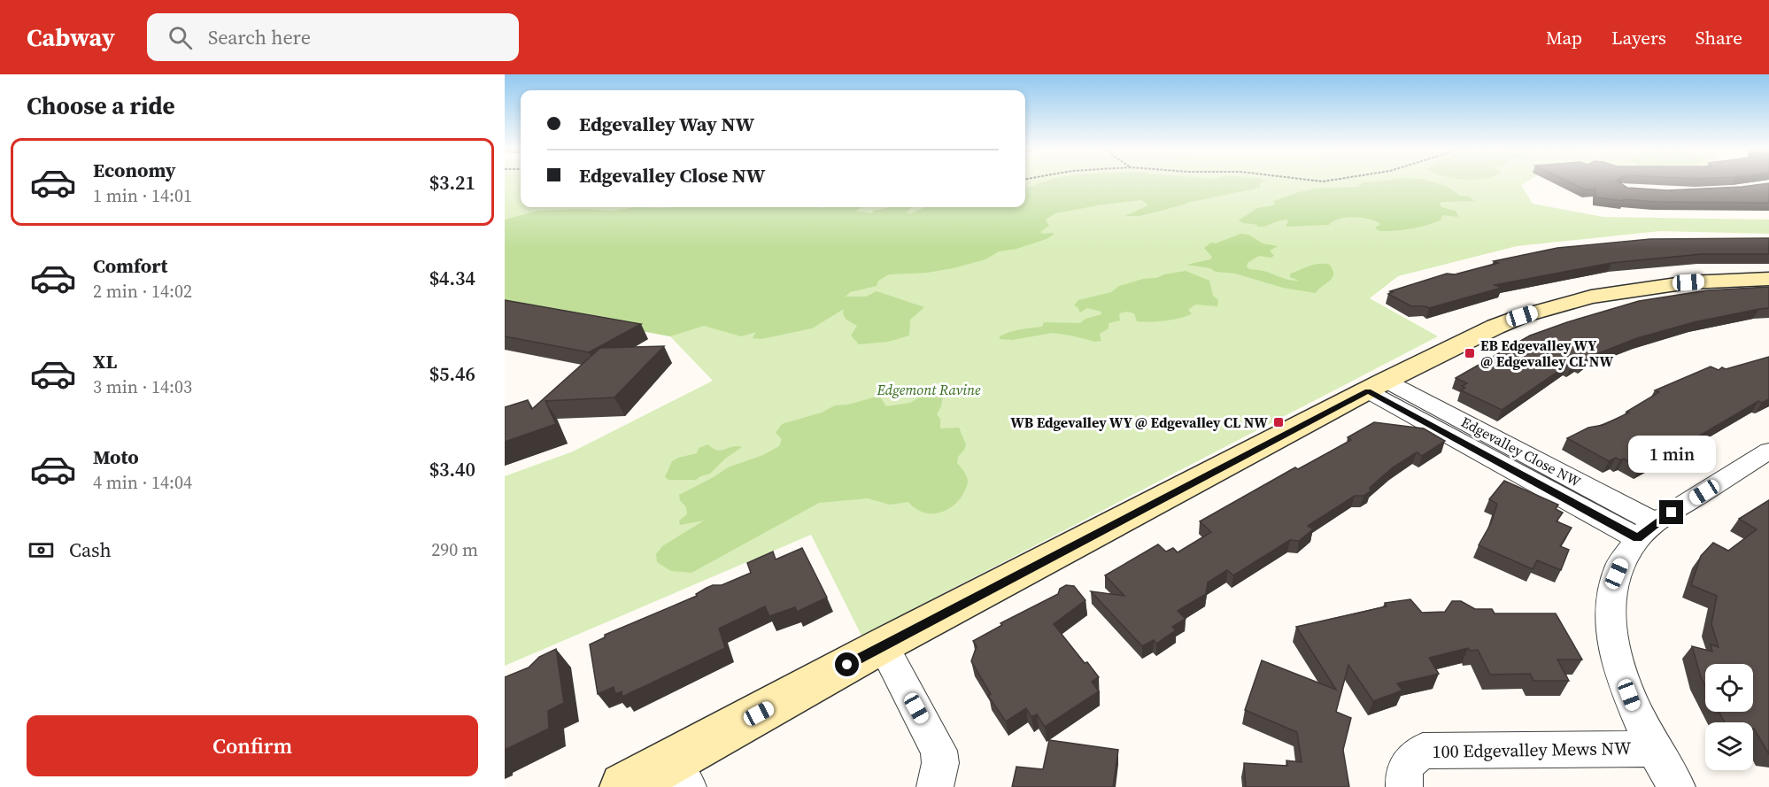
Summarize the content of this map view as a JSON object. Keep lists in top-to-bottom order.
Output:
{
  "streets": {
    "street": ["Edgevalley Close NW", "100 Edgevalley Mews NW"]
  },
  "parks": ["Edgemont Ravine"],
  "places": {
    "transit": ["EB Edgevalley WY @ Edgevalley CL NW", "WB Edgevalley WY @ Edgevalley CL NW"]
  },
  "page": {
    "header": "Cabway",
    "search": "Search here",
    "nav": ["Map", "Layers", "Share"],
    "heading": "Choose a ride",
    "banner": ["Edgevalley Way NW", "Edgevalley Close NW"],
    "list": [
      {
        "name": "Economy",
        "note": "1 min · 14:01",
        "value": "$3.21"
      },
      {
        "name": "Comfort",
        "note": "2 min · 14:02",
        "value": "$4.34"
      },
      {
        "name": "XL",
        "note": "3 min · 14:03",
        "value": "$5.46"
      },
      {
        "name": "Moto",
        "note": "4 min · 14:04",
        "value": "$3.40"
      }
    ],
    "bubble": "1 min",
    "pay": ["Cash", "290 m"],
    "buttons": "Confirm"
  }
}
